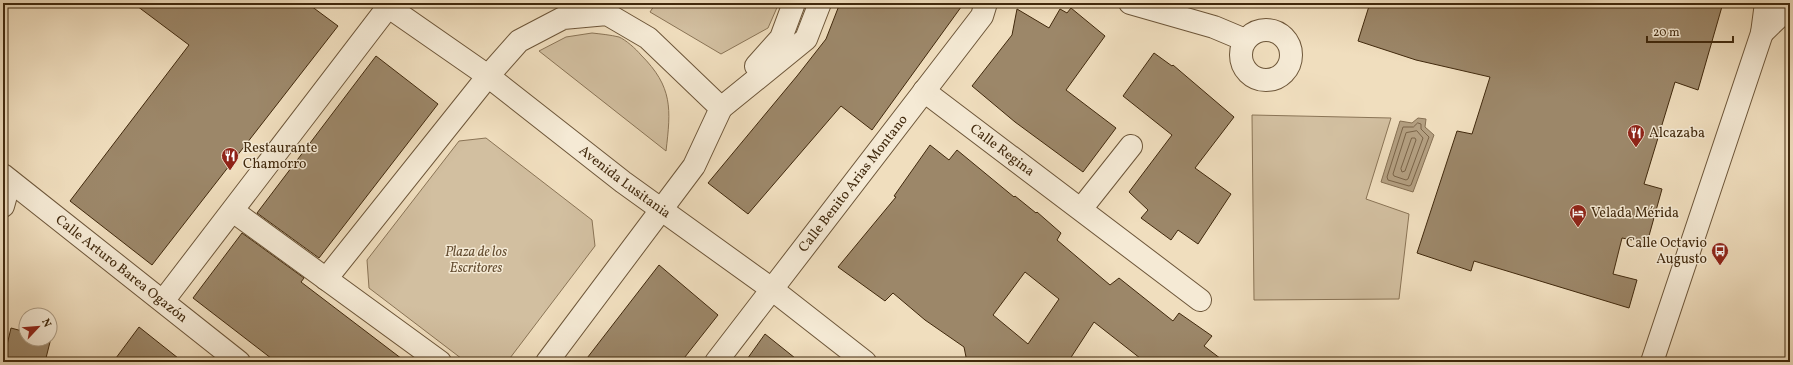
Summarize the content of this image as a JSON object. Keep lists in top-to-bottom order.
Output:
{
  "streets": {
    "street": [
      "Calle Regina",
      "Avenida Lusitania",
      "Calle Benito Arias Montano",
      "Calle Arturo Barea Ogazón"
    ]
  },
  "crossings": [
    ["Calle Regina", "Calle Benito Arias Montano"],
    ["Avenida Lusitania", "Calle Benito Arias Montano"]
  ],
  "parks": ["Plaza de los Escritores"],
  "places": {
    "restaurant": ["Alcazaba", "Restaurante Chamorro"],
    "hotel": ["Velada Mérida"],
    "bus stop": ["Calle Octavio Augusto"]
  },
  "scale_bar": "20 m",
  "north": "top right"
}
